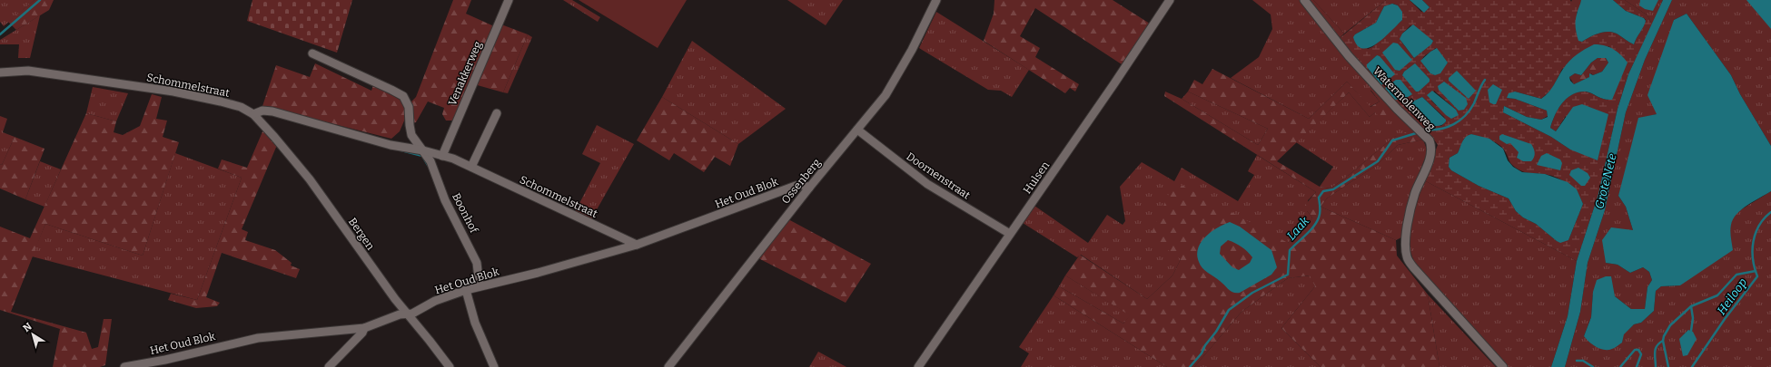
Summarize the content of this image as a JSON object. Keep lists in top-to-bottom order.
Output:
{
  "streets": {
    "street": [
      "Venakkerweg",
      "Schommelstraat",
      "Watermolenweg",
      "Doornenstraat",
      "Hulsen",
      "Ossenberg",
      "Het Oud Blok",
      "Boonhof",
      "Bergen"
    ]
  },
  "crossings": [
    ["Venakkerweg", "Schommelstraat"],
    ["Schommelstraat", "Het Oud Blok"],
    ["Schommelstraat", "Boonhof"],
    ["Schommelstraat", "Bergen"],
    ["Doornenstraat", "Hulsen"],
    ["Doornenstraat", "Ossenberg"],
    ["Ossenberg", "Het Oud Blok"],
    ["Het Oud Blok", "Boonhof"],
    ["Het Oud Blok", "Bergen"]
  ],
  "water": ["Grote Nete", "Laak", "Heiloop"],
  "north": "top left"
}
